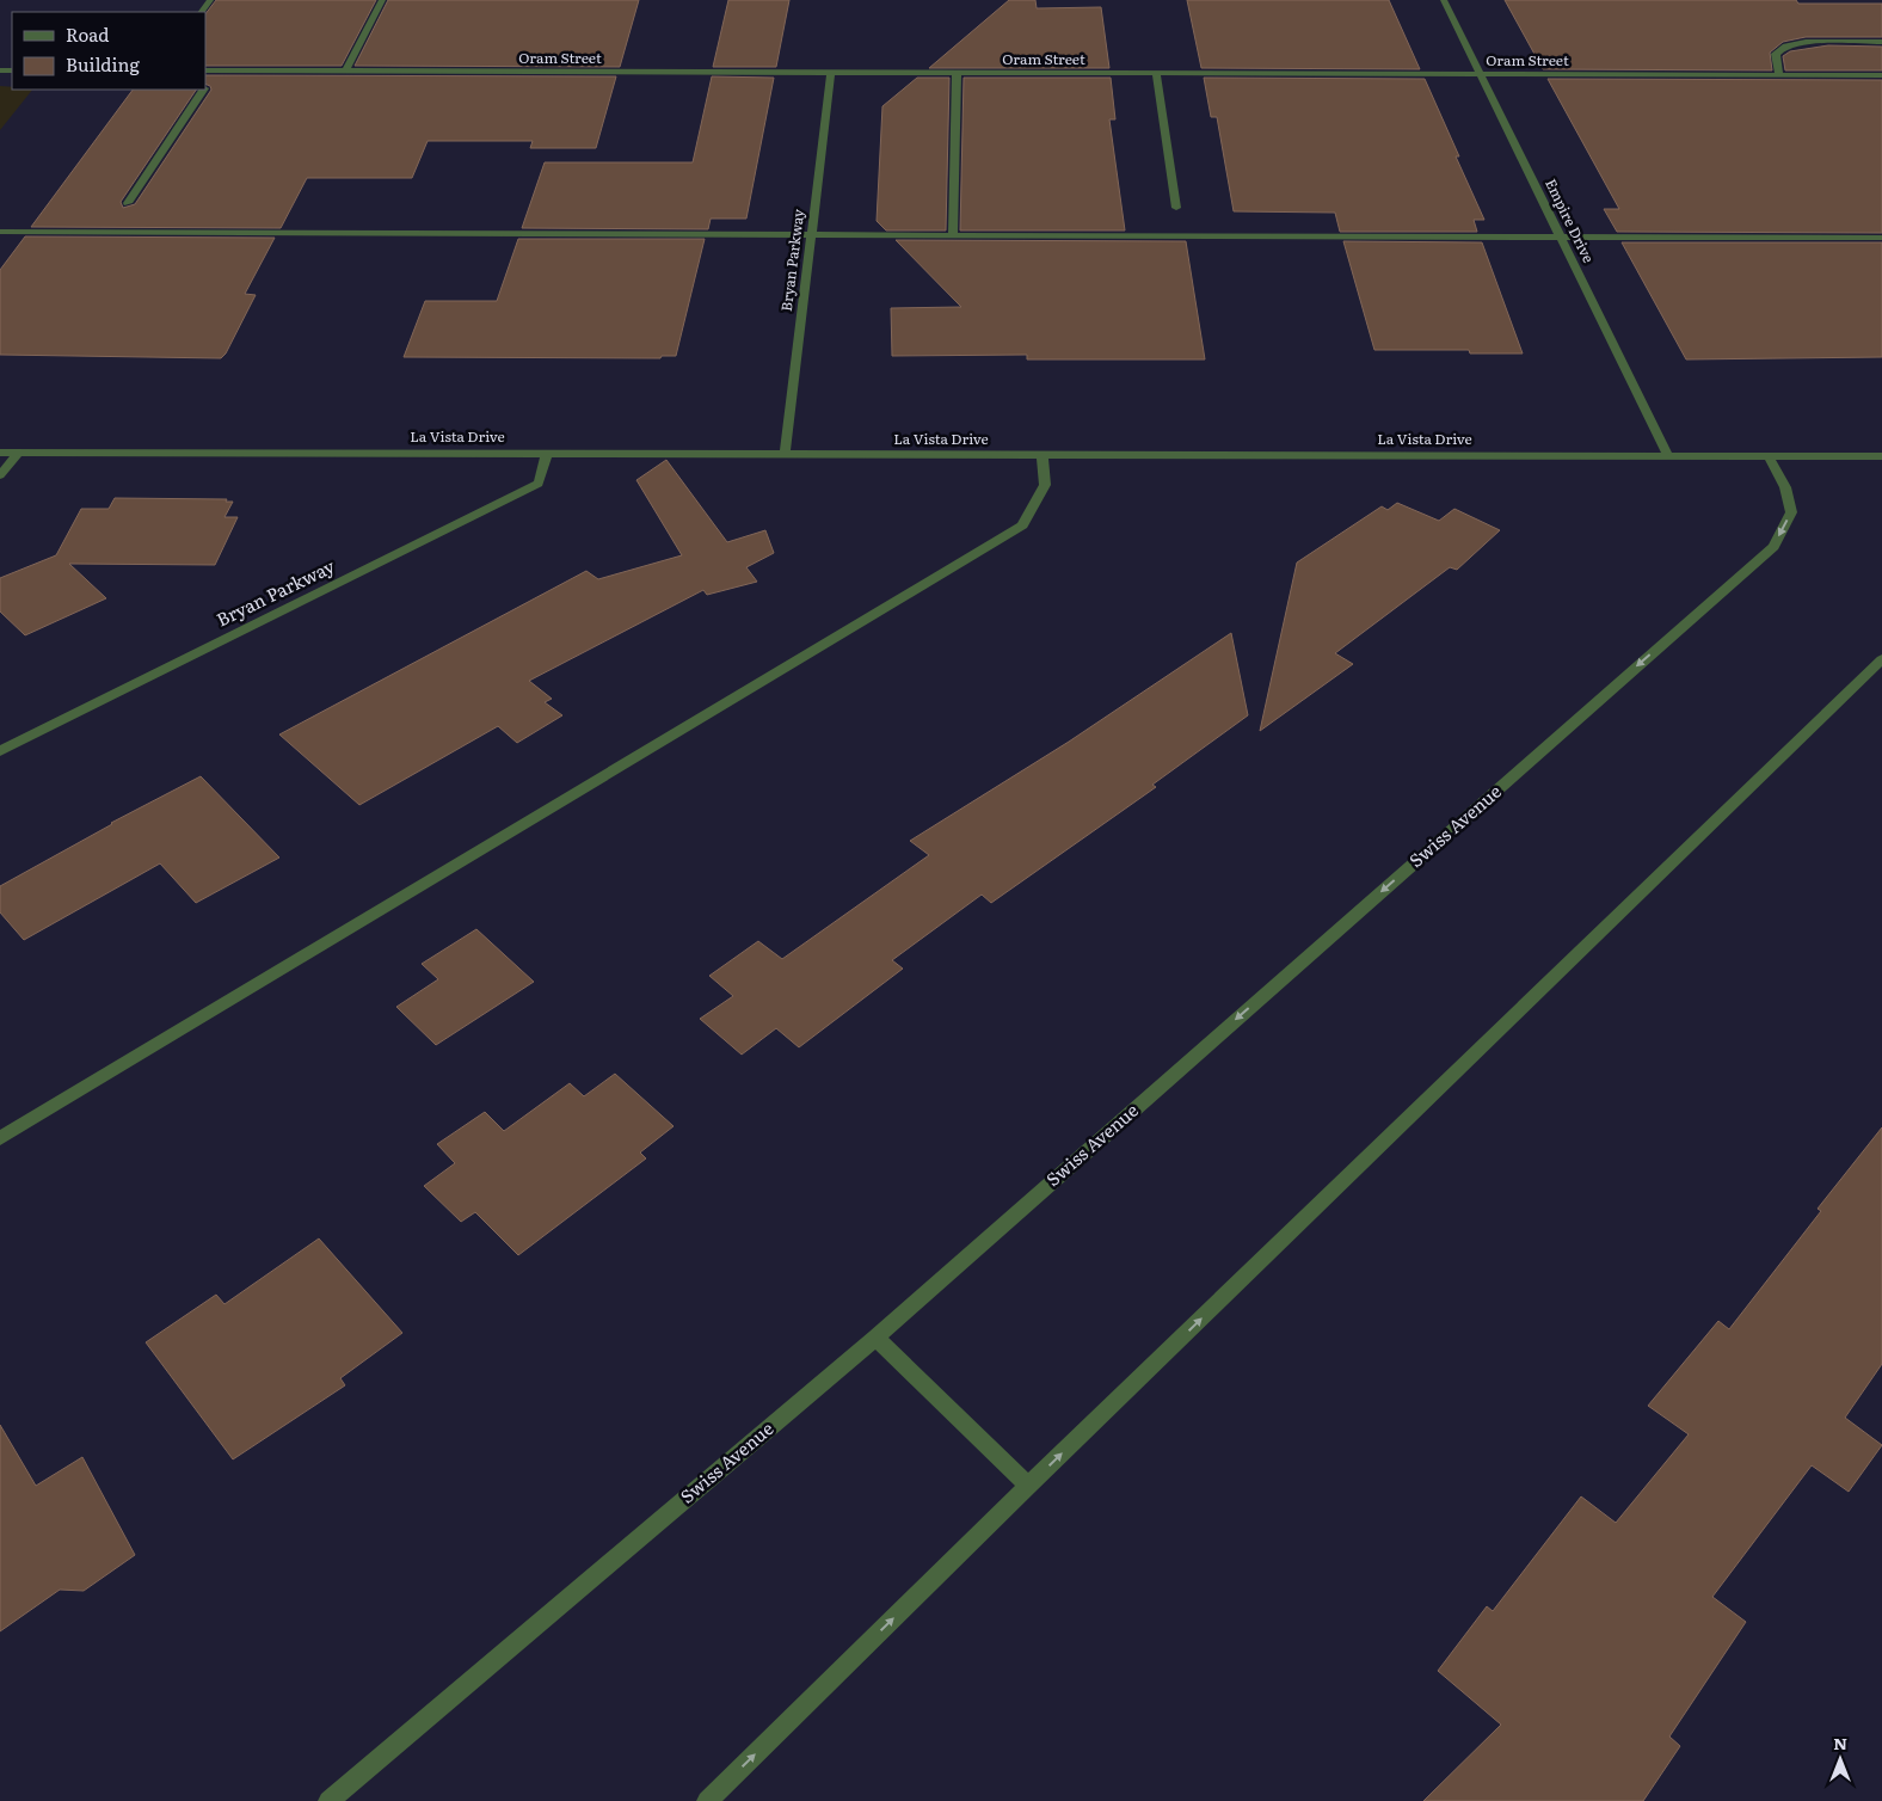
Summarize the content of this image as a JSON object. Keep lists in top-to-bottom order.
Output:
{
  "streets": {
    "street": [
      "Oram Street",
      "Empire Drive",
      "Bryan Parkway",
      "La Vista Drive",
      "Swiss Avenue"
    ]
  },
  "crossings": [
    ["Oram Street", "Empire Drive"],
    ["Oram Street", "Bryan Parkway"],
    ["Empire Drive", "La Vista Drive"],
    ["Bryan Parkway", "La Vista Drive"],
    ["La Vista Drive", "Swiss Avenue"]
  ],
  "one_way": ["Swiss Avenue"],
  "legend": ["Road", "Building"],
  "north": "top"
}
